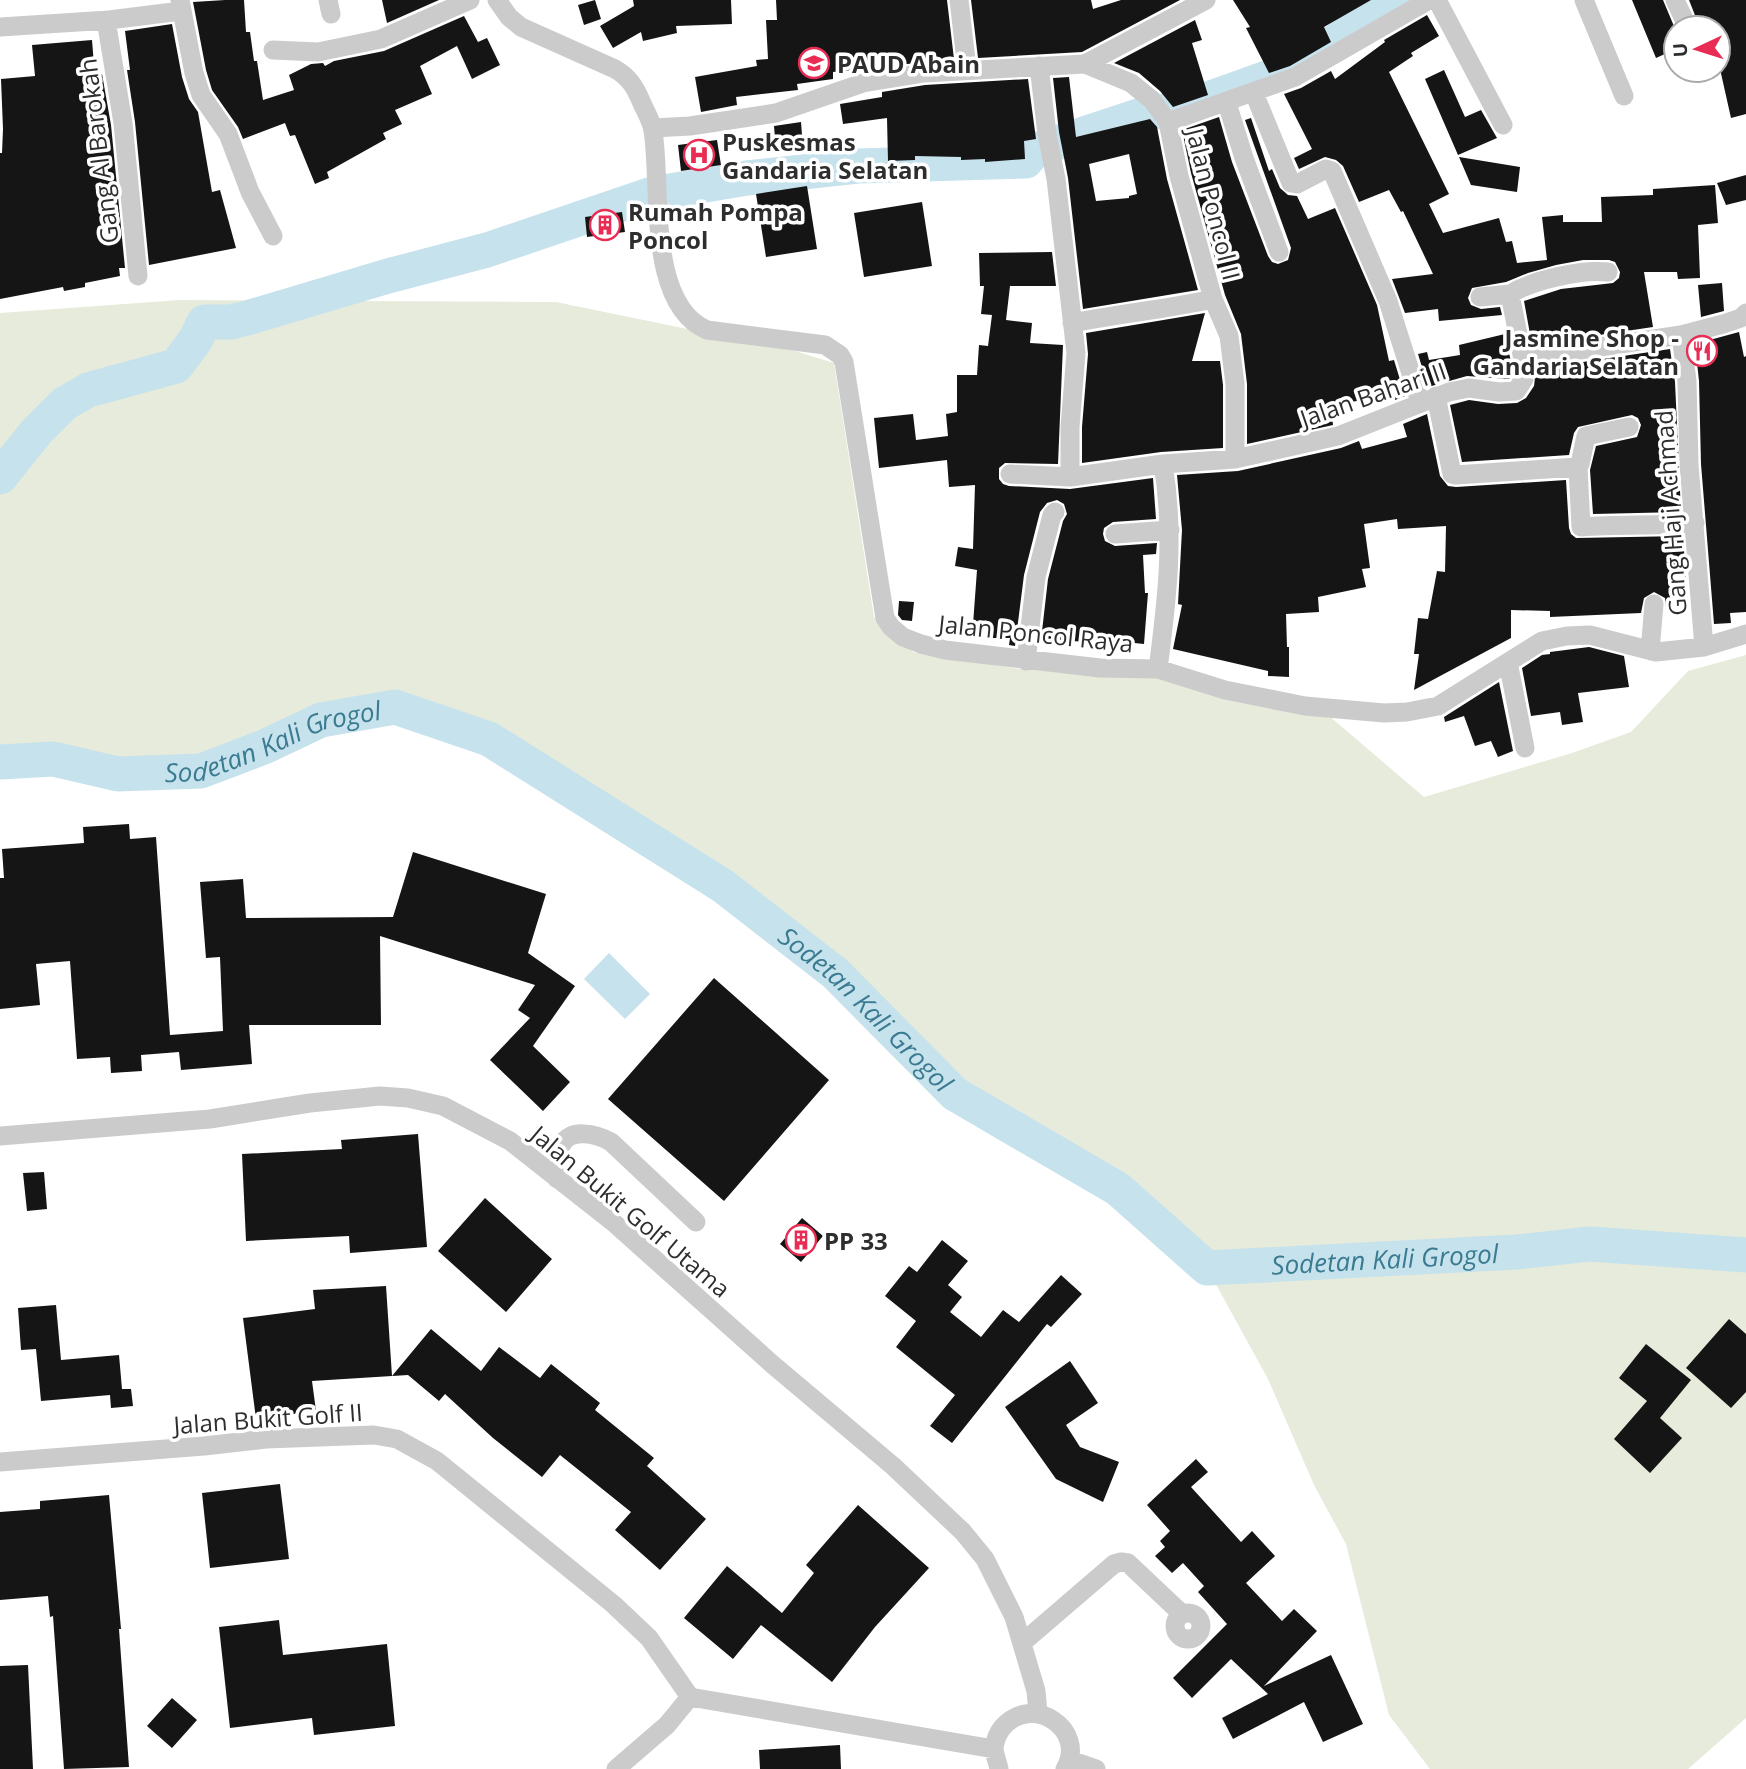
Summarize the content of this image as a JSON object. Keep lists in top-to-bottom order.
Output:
{
  "streets": {
    "street": [
      "Gang Al Barokah",
      "Jalan Poncol II",
      "Jalan Bahari II",
      "Gang Haji Achmad",
      "Jalan Poncol Raya",
      "Jalan Bukit Golf Utama",
      "Jalan Bukit Golf II"
    ]
  },
  "crossings": [
    ["Jalan Poncol II", "Jalan Bahari II"],
    ["Jalan Poncol II", "Jalan Poncol Raya"],
    ["Gang Haji Achmad", "Jalan Poncol Raya"]
  ],
  "water": ["Sodetan Kali Grogol"],
  "places": {
    "school or university": ["PAUD Abain"],
    "hospital": ["Puskesmas Gandaria Selatan"],
    "building": ["Rumah Pompa Poncol", "PP 33"],
    "restaurant": ["Jasmine Shop - Gandaria Selatan"]
  },
  "north": "left"
}
